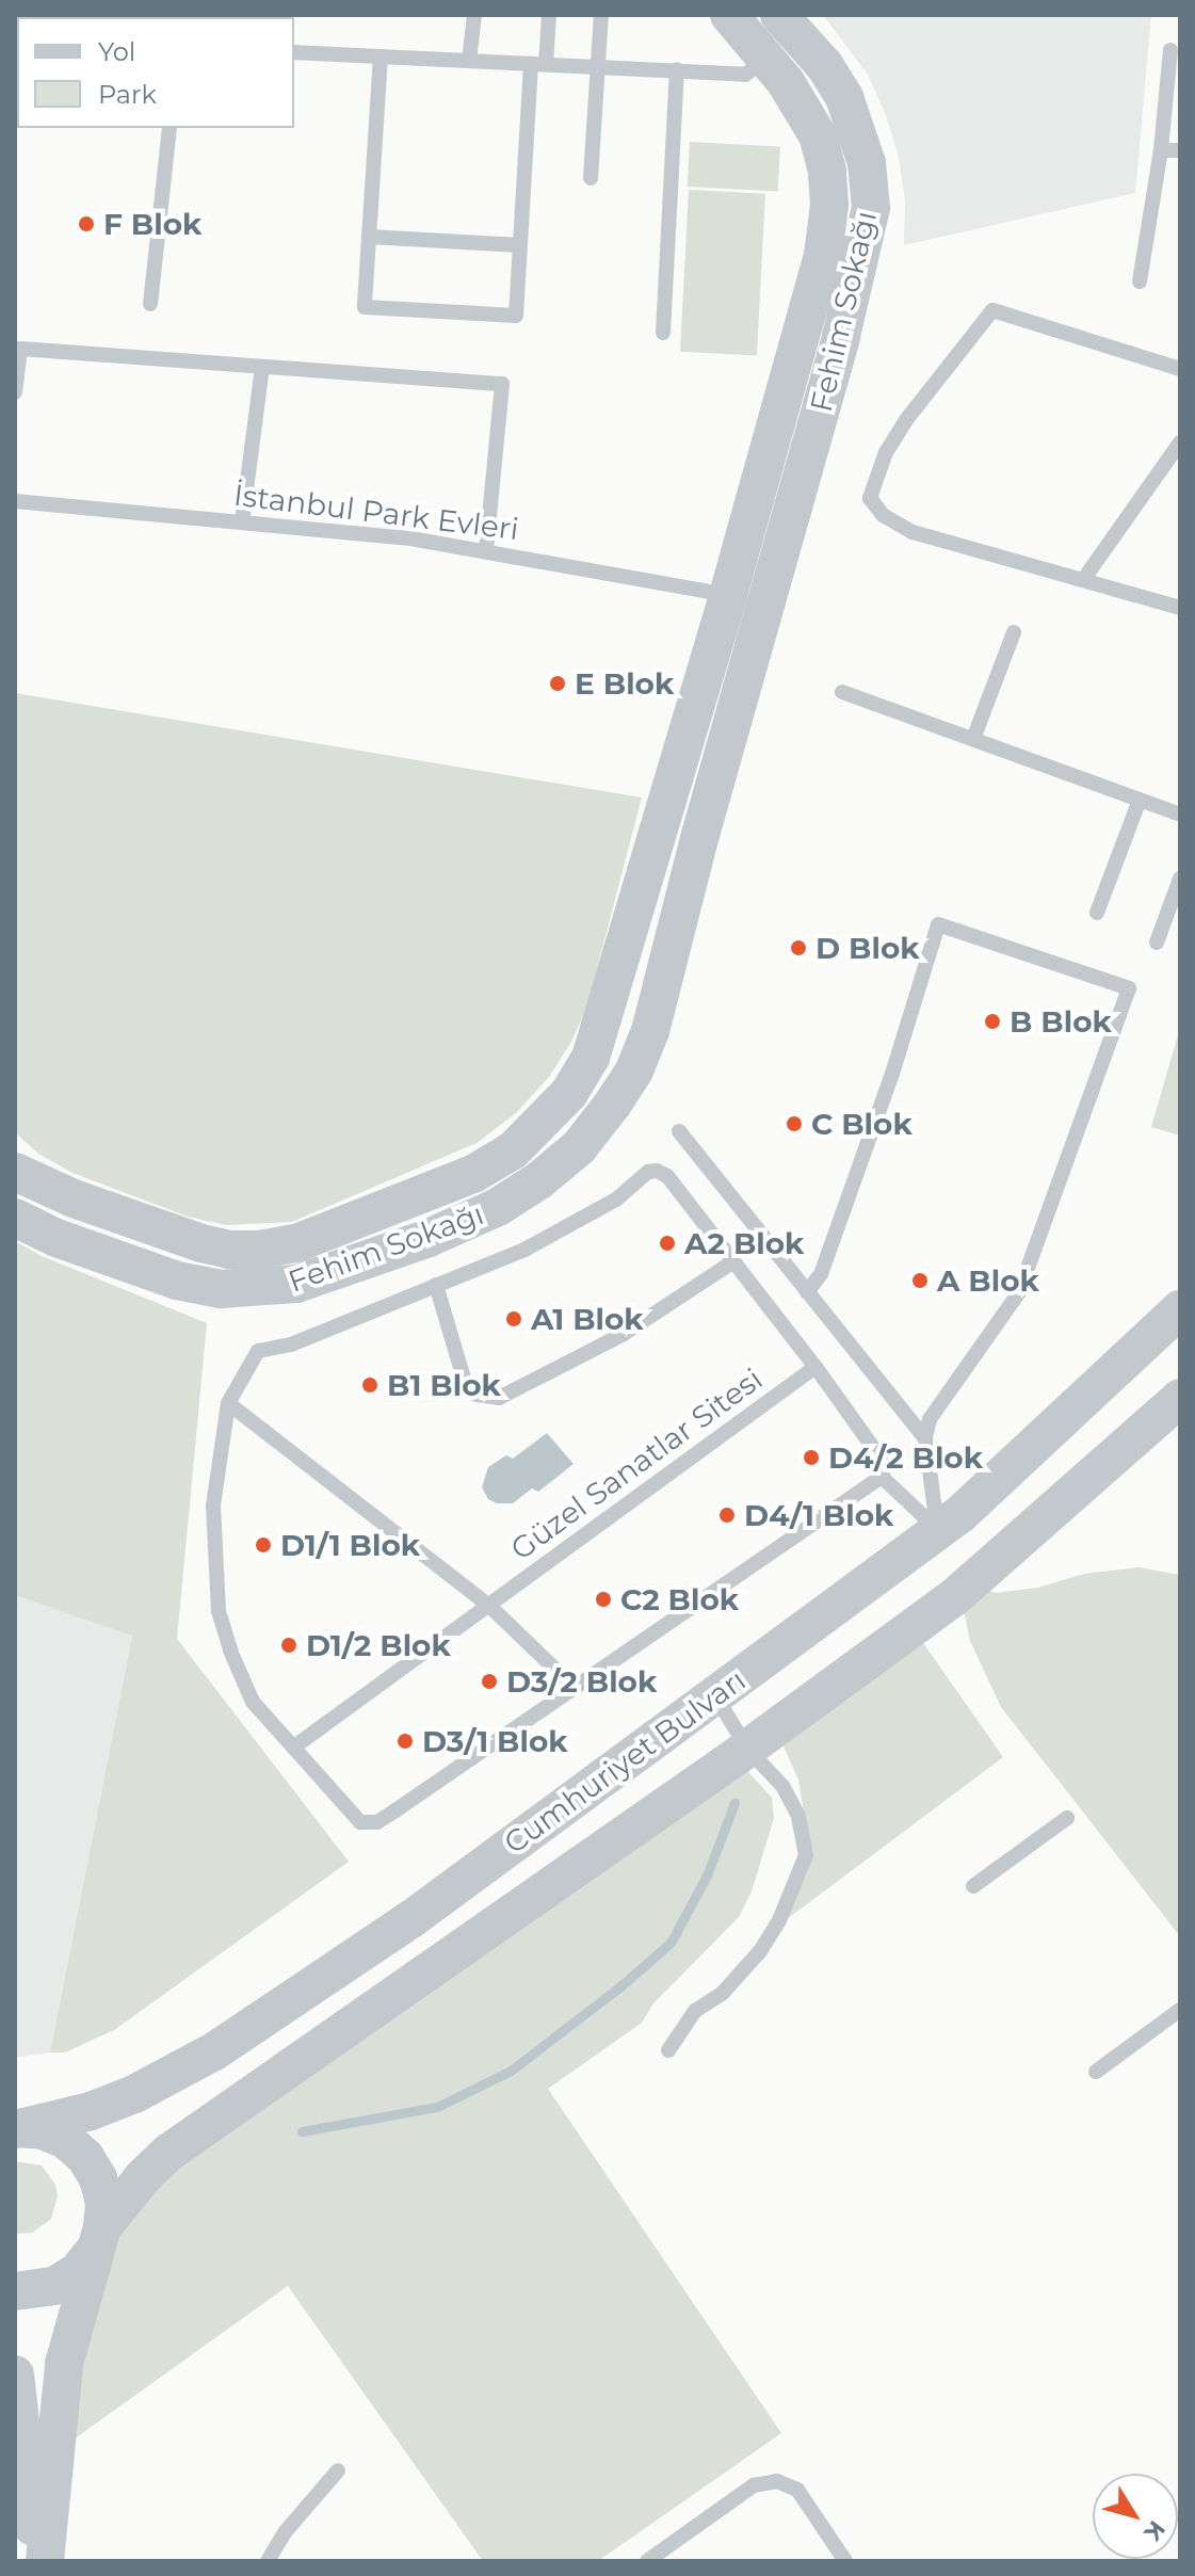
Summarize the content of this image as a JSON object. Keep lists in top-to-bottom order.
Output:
{
  "streets": {
    "street": ["Fehim Sokağı", "Cumhuriyet Bulvarı"],
    "lane": ["İstanbul Park Evleri", "Güzel Sanatlar Sitesi"]
  },
  "crossings": [
    ["Fehim Sokağı", "İstanbul Park Evleri"]
  ],
  "places": [
    "F Blok",
    "E Blok",
    "D Blok",
    "B Blok",
    "C Blok",
    "A2 Blok",
    "A Blok",
    "A1 Blok",
    "B1 Blok",
    "D4/2 Blok",
    "D4/1 Blok",
    "D1/1 Blok",
    "C2 Blok",
    "D1/2 Blok",
    "D3/2 Blok",
    "D3/1 Blok"
  ],
  "legend": ["Yol", "Park"],
  "north": "bottom right"
}
